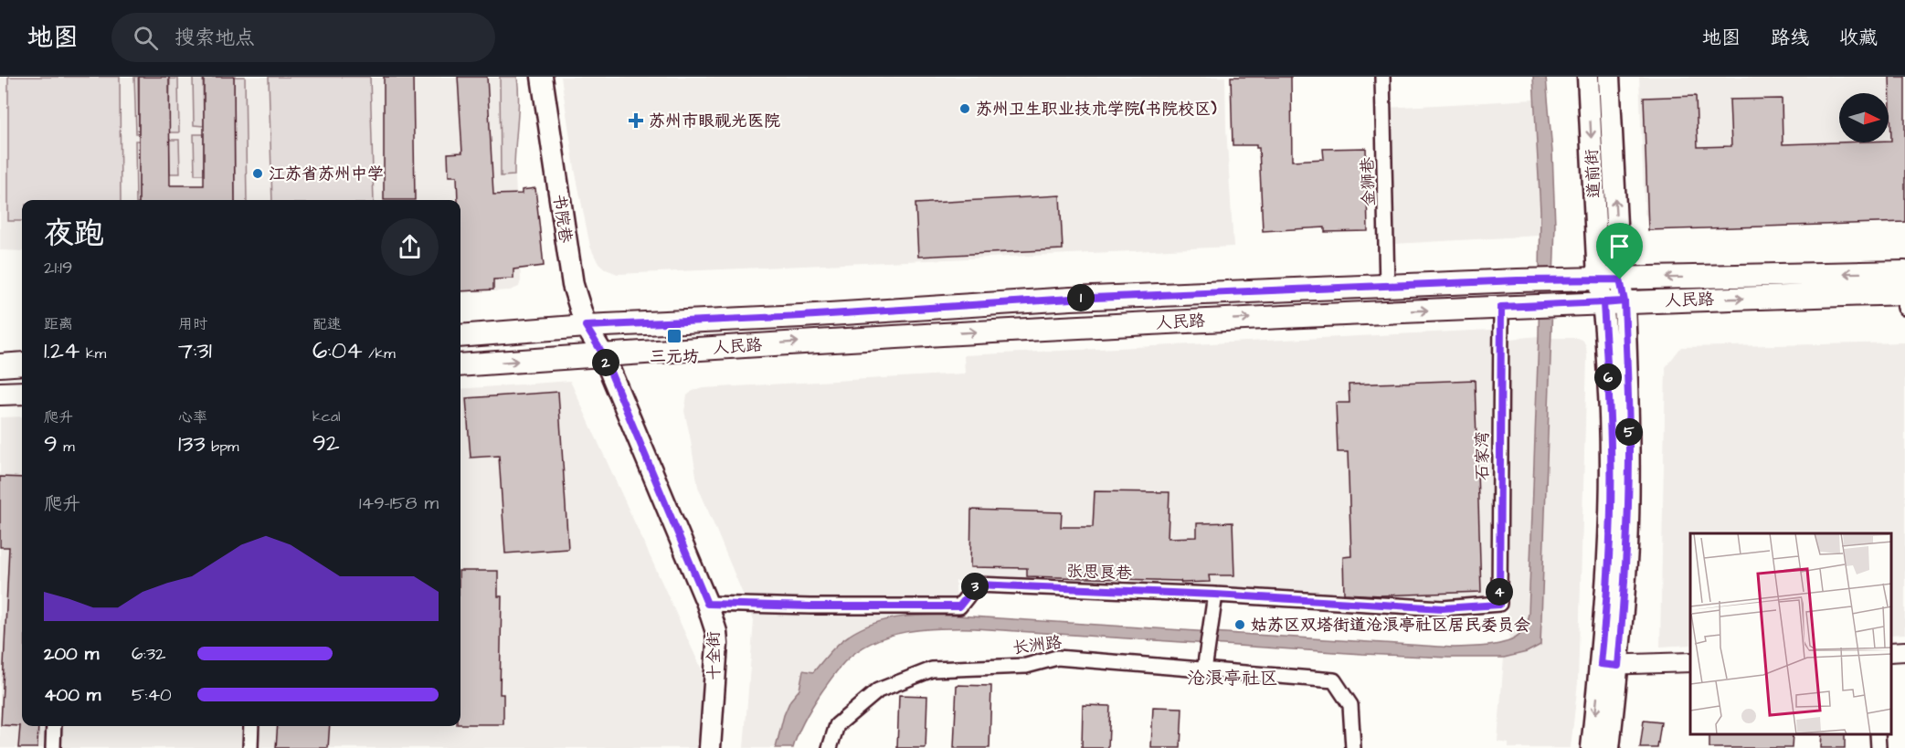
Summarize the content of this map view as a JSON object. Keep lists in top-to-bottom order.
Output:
{
  "streets": {
    "main road": [
      "道前街",
      "书院巷",
      "人民路",
      "十全街"
    ],
    "street": [
      "金狮巷",
      "石家湾",
      "张思良巷",
      "长洲路"
    ]
  },
  "crossings": [
    ["道前街", "人民路"],
    ["金狮巷", "人民路"],
    ["书院巷", "人民路"],
    ["书院巷", "十全街"],
    ["人民路", "石家湾"],
    ["人民路", "十全街"],
    ["石家湾", "张思良巷"],
    ["张思良巷", "十全街"]
  ],
  "districts": ["沧浪亭社区"],
  "places": {
    "other": ["苏州卫生职业技术学院(书院校区)", "江苏省苏州中学", "姑苏区双塔街道沧浪亭社区居民委员会"],
    "health": ["苏州市眼视光医院"],
    "transit": ["三元坊"]
  },
  "north": "right",
  "page": {
    "header": "地图",
    "search": "搜索地点",
    "nav": ["地图", "路线", "收藏"],
    "heading": ["夜跑", "21:19"],
    "pins": [
      "1",
      "2",
      "6",
      "5",
      "3",
      "4"
    ],
    "stats": [
      ["距离", "1.24 km"],
      ["用时", "7:31"],
      ["配速", "6:04 /km"],
      ["爬升", "9 m"],
      ["心率", "133 bpm"],
      ["kcal", "92"]
    ],
    "chart": ["爬升", "149–158 m"],
    "list": [
      {
        "name": "200 m",
        "note": "6:32"
      },
      {
        "name": "400 m",
        "note": "5:40"
      }
    ]
  }
}
